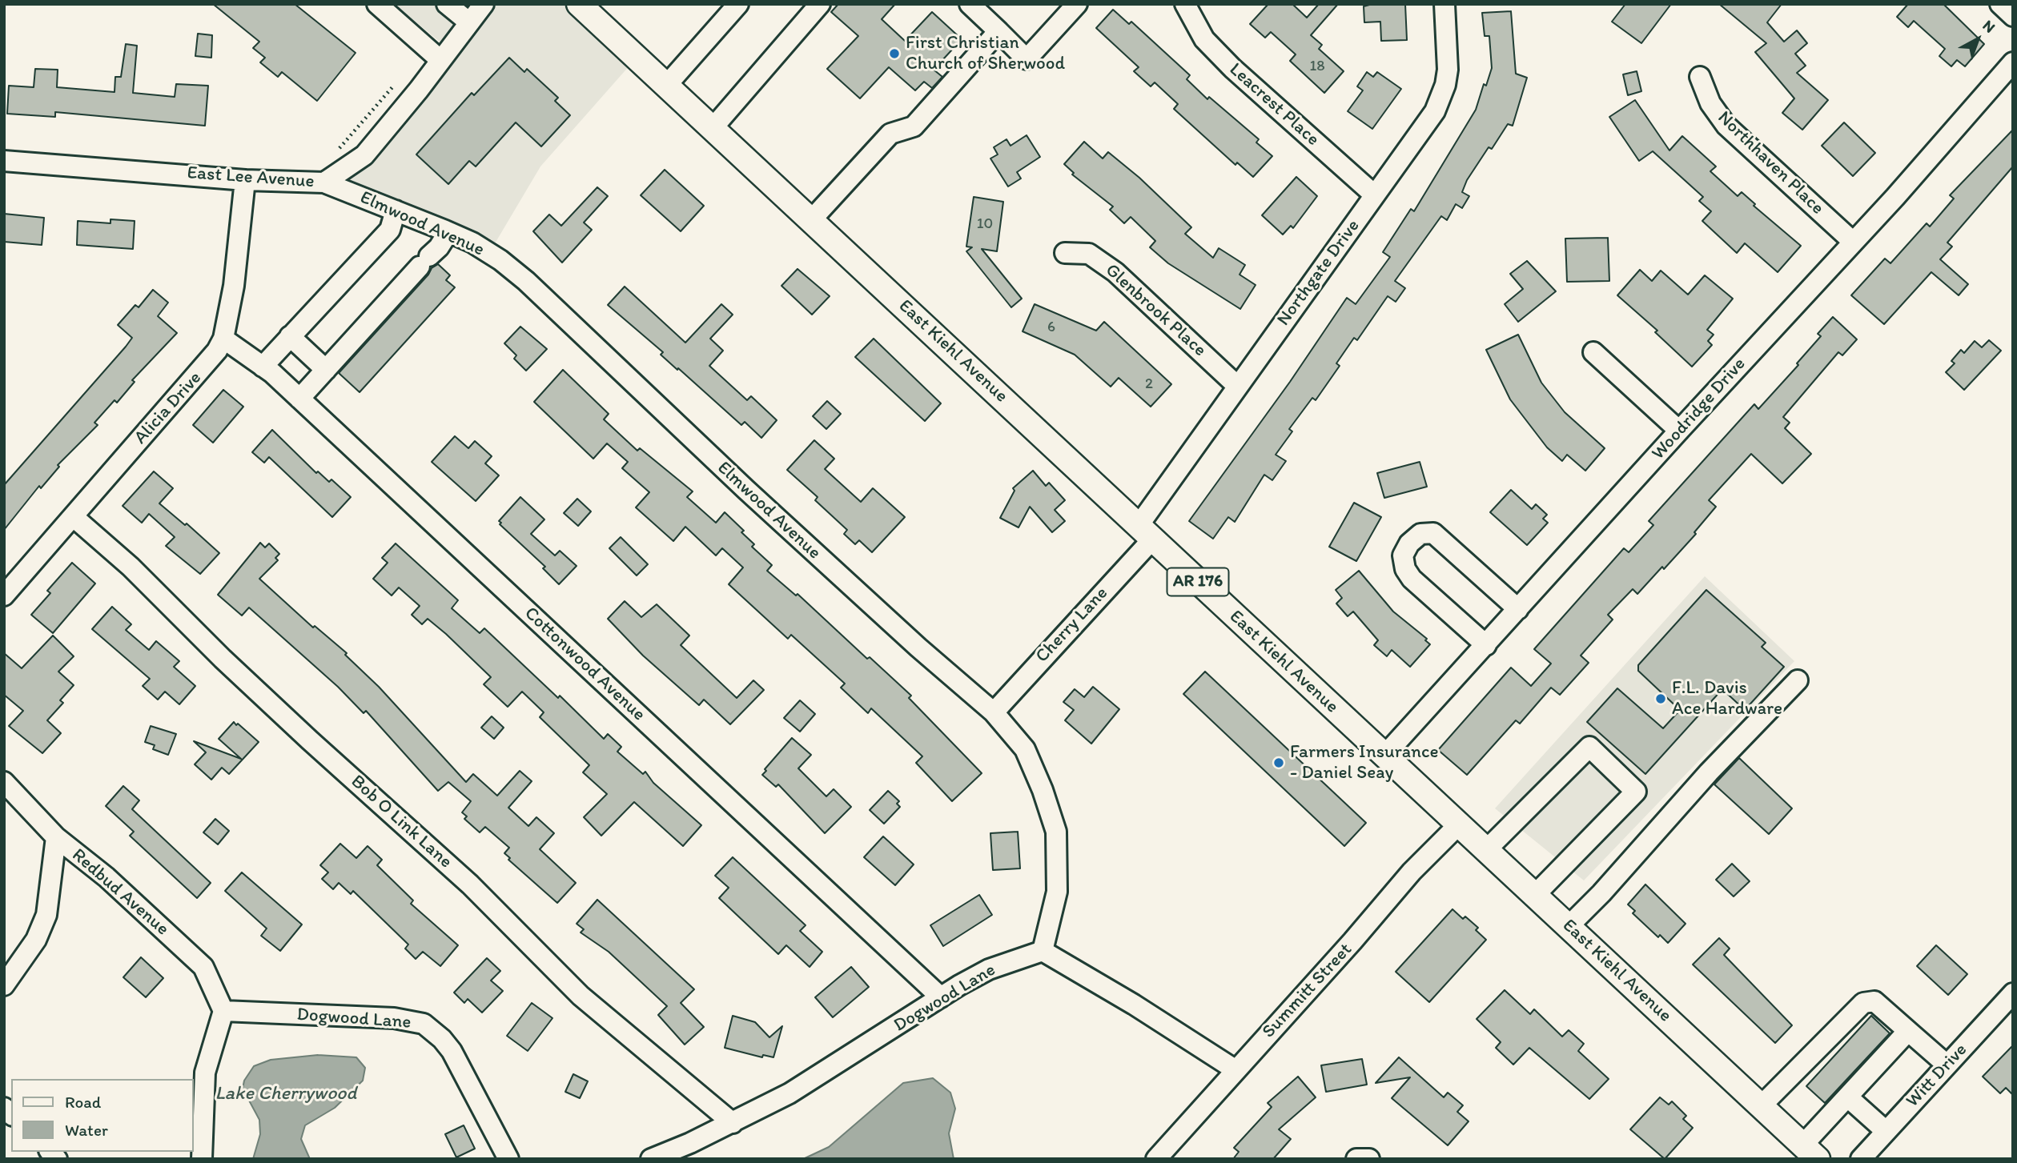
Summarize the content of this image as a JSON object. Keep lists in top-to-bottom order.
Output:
{
  "streets": {
    "main road": ["East Kiehl Avenue", "AR 176"],
    "street": [
      "Leacrest Place",
      "Northhaven Place",
      "East Lee Avenue",
      "Elmwood Avenue",
      "Northgate Drive",
      "Glenbrook Place",
      "Alicia Drive",
      "Woodridge Drive",
      "Cherry Lane",
      "Cottonwood Avenue",
      "Bob O Link Lane",
      "Redbud Avenue",
      "Summitt Street",
      "Dogwood Lane",
      "Witt Drive"
    ]
  },
  "crossings": [
    ["Leacrest Place", "Northgate Drive"],
    ["Northhaven Place", "Woodridge Drive"],
    ["East Lee Avenue", "Elmwood Avenue"],
    ["East Lee Avenue", "Alicia Drive"],
    ["Elmwood Avenue", "Cherry Lane"],
    ["Elmwood Avenue", "Dogwood Lane"],
    ["Northgate Drive", "Glenbrook Place"],
    ["Northgate Drive", "East Kiehl Avenue"],
    ["Northgate Drive", "Cherry Lane"],
    ["East Kiehl Avenue", "Woodridge Drive"],
    ["East Kiehl Avenue", "Cherry Lane"],
    ["East Kiehl Avenue", "Summitt Street"],
    ["Alicia Drive", "Cottonwood Avenue"],
    ["Alicia Drive", "Bob O Link Lane"],
    ["Cottonwood Avenue", "Dogwood Lane"],
    ["Bob O Link Lane", "Dogwood Lane"],
    ["Redbud Avenue", "Dogwood Lane"]
  ],
  "water": ["Lake Cherrywood"],
  "places": ["First Christian Church of Sherwood", "F.L. Davis Ace Hardware", "Farmers Insurance - Daniel Seay"],
  "house_numbers": [
    "18",
    "10",
    "6",
    "2"
  ],
  "legend": ["Road", "Water"],
  "north": "top right"
}
